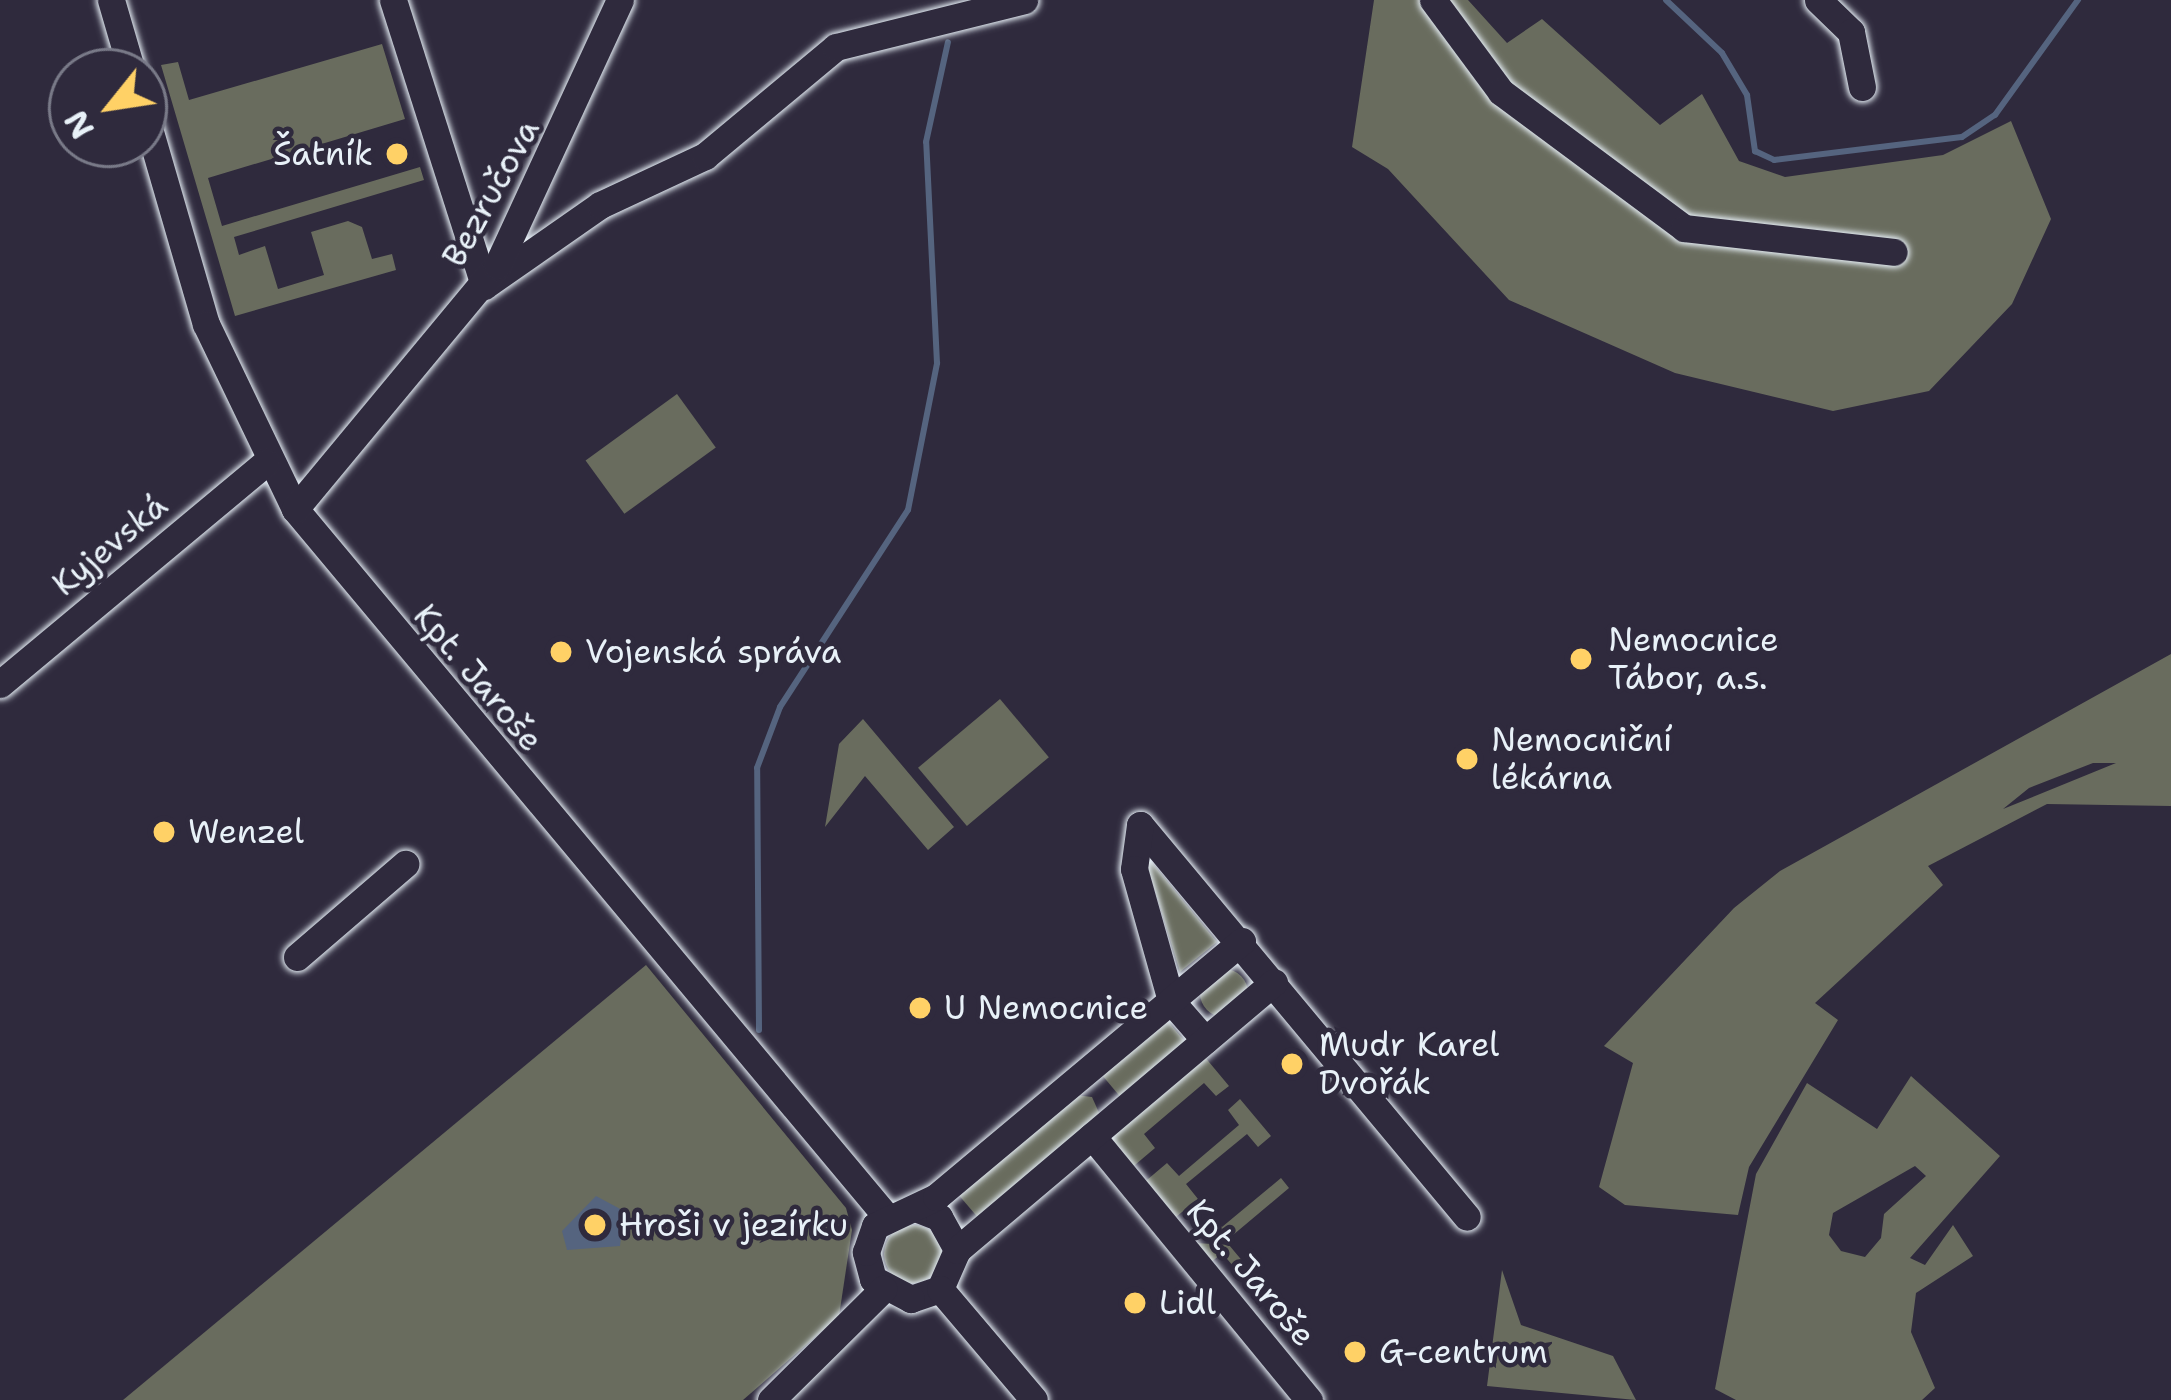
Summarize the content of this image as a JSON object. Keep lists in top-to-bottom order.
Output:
{
  "streets": {
    "street": ["Bezručova", "Kyjevská", "Kpt. Jaroše"]
  },
  "crossings": [
    ["Bezručova", "Kpt. Jaroše"],
    ["Kyjevská", "Kpt. Jaroše"]
  ],
  "places": [
    "Šatník",
    "Vojenská správa",
    "Nemocnice Tábor, a.s.",
    "Nemocniční lékárna",
    "Wenzel",
    "U Nemocnice",
    "Mudr Karel Dvořák",
    "Hroši v jezírku",
    "Lidl",
    "G-centrum"
  ],
  "north": "bottom left"
}
